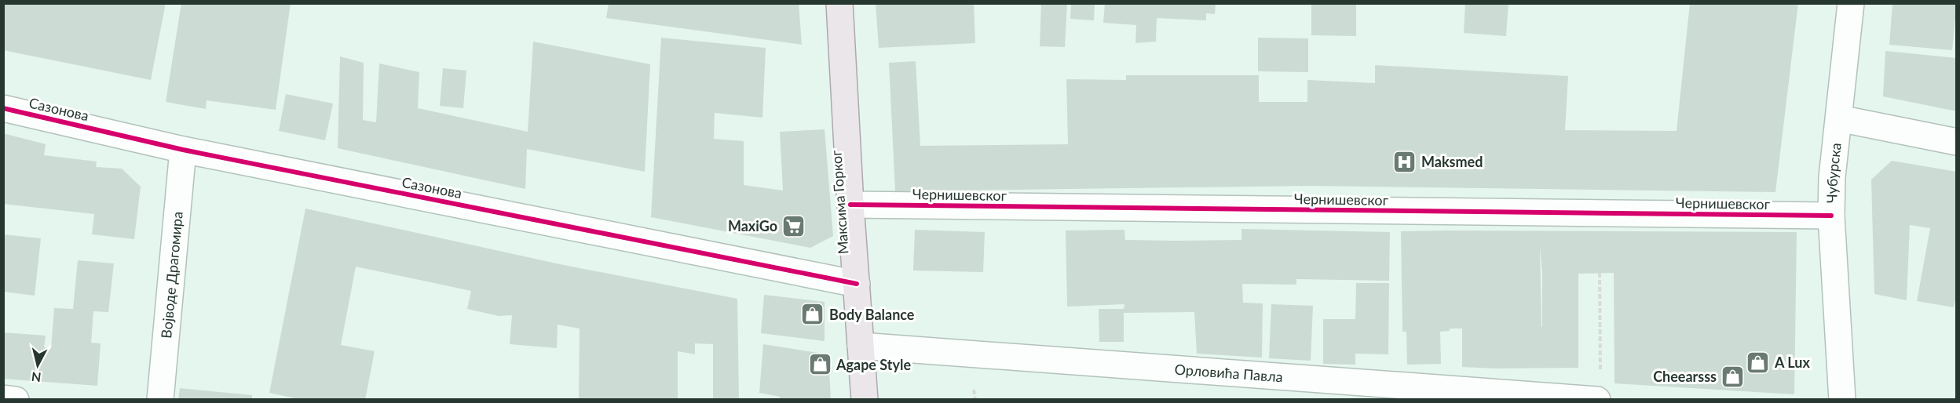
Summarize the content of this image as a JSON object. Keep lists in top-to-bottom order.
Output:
{
  "streets": {
    "main road": ["Максима Горког"],
    "street": [
      "Сазонова",
      "Чубурска",
      "Чернишевског",
      "Војводе Драгомира",
      "Орловића Павла"
    ]
  },
  "crossings": [
    ["Сазонова", "Максима Горког"],
    ["Сазонова", "Војводе Драгомира"],
    ["Чубурска", "Чернишевског"],
    ["Чернишевског", "Максима Горког"],
    ["Максима Горког", "Орловића Павла"]
  ],
  "places": {
    "hospital": ["Maksmed"],
    "supermarket": ["MaxiGo"],
    "shop": [
      "Body Balance",
      "A Lux",
      "Agape Style",
      "Cheearsss"
    ]
  },
  "north": "bottom"
}
